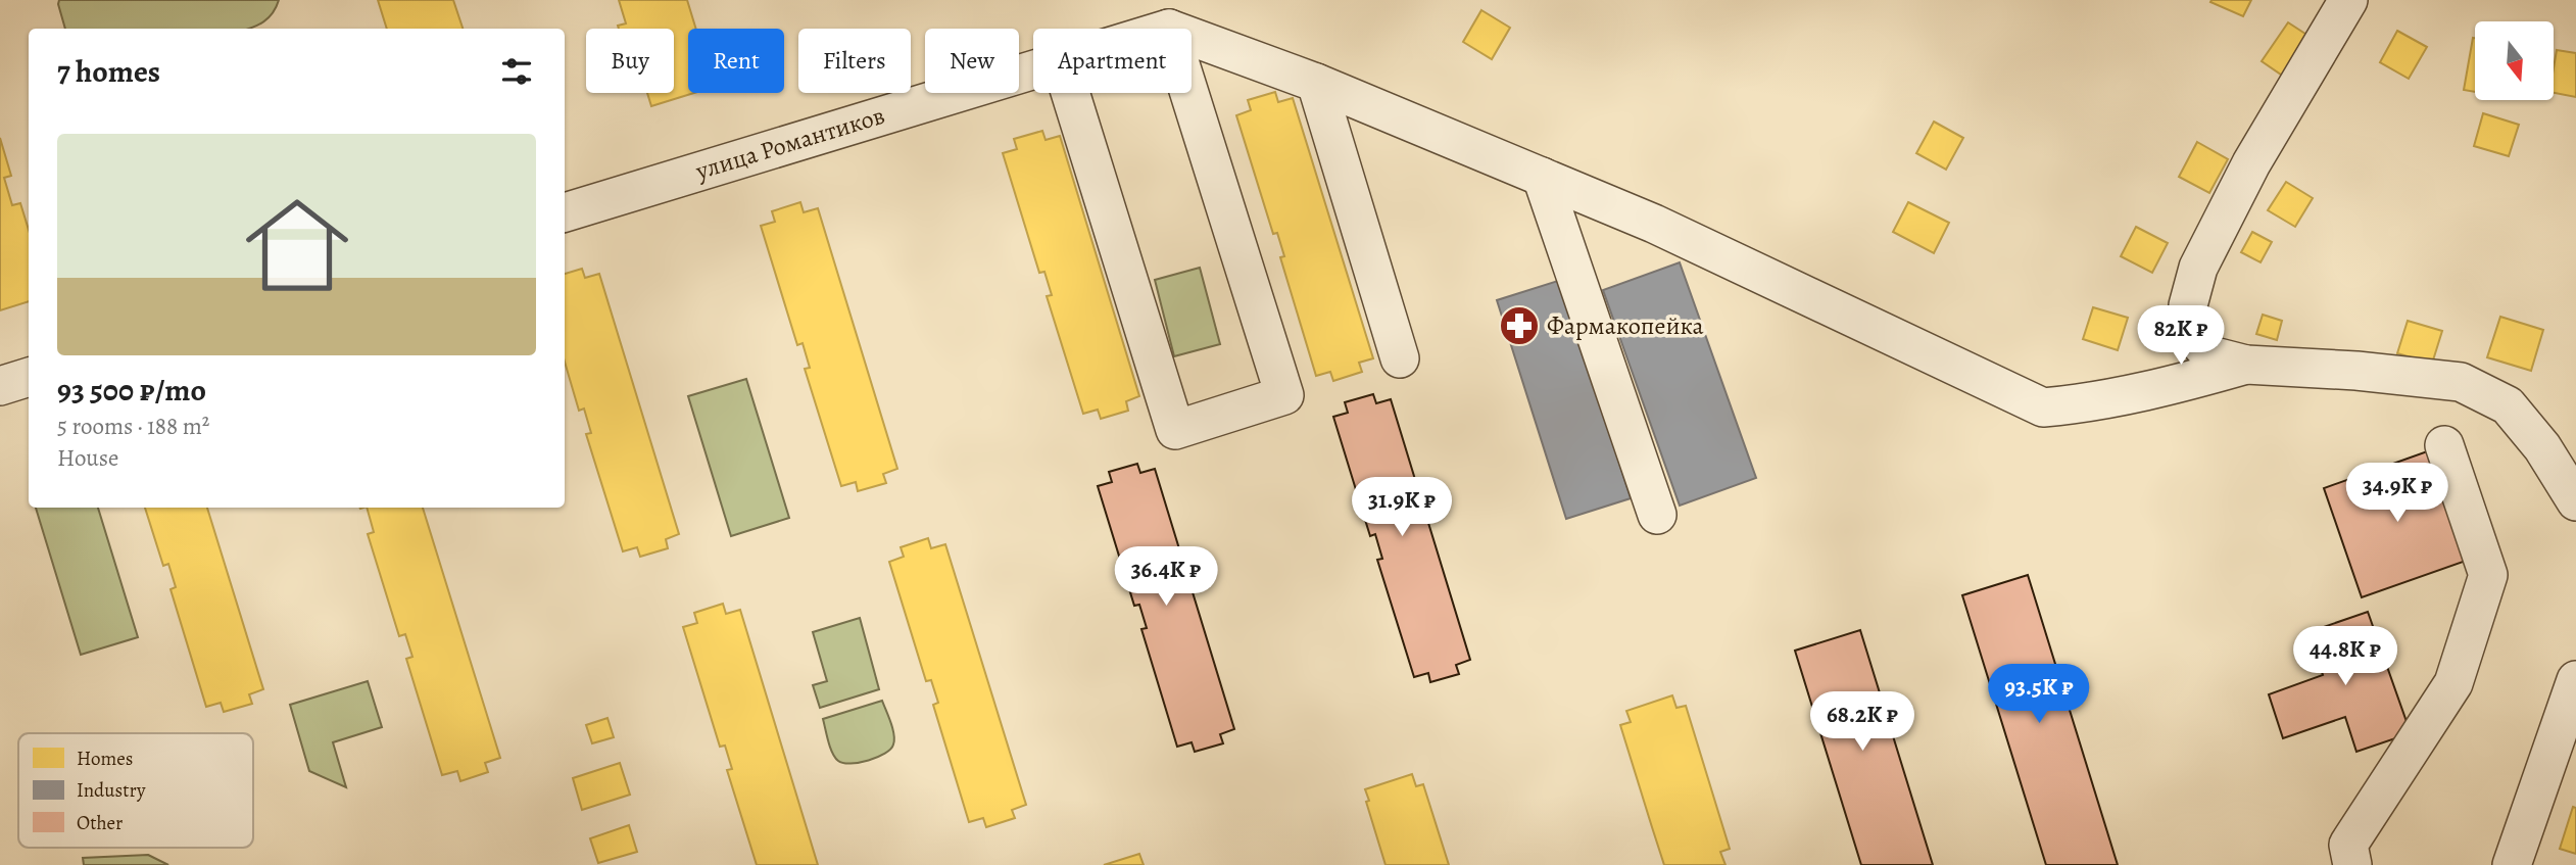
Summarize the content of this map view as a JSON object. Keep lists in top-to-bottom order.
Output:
{
  "streets": {
    "street": ["улица Романтиков"]
  },
  "places": {
    "pharmacy": ["Фармакопейка"]
  },
  "legend": ["Homes", "Industry", "Other"],
  "north": "bottom",
  "page": {
    "chip": [
      "Buy",
      "Rent",
      "Filters",
      "New",
      "Apartment"
    ],
    "heading": "7 homes",
    "list": [
      {
        "name": "93 500 ₽/mo",
        "note": "5 rooms · 188 m² · House"
      }
    ],
    "price": [
      "82K ₽",
      "34.9K ₽",
      "31.9K ₽",
      "36.4K ₽",
      "44.8K ₽",
      "93.5K ₽",
      "68.2K ₽"
    ]
  }
}
